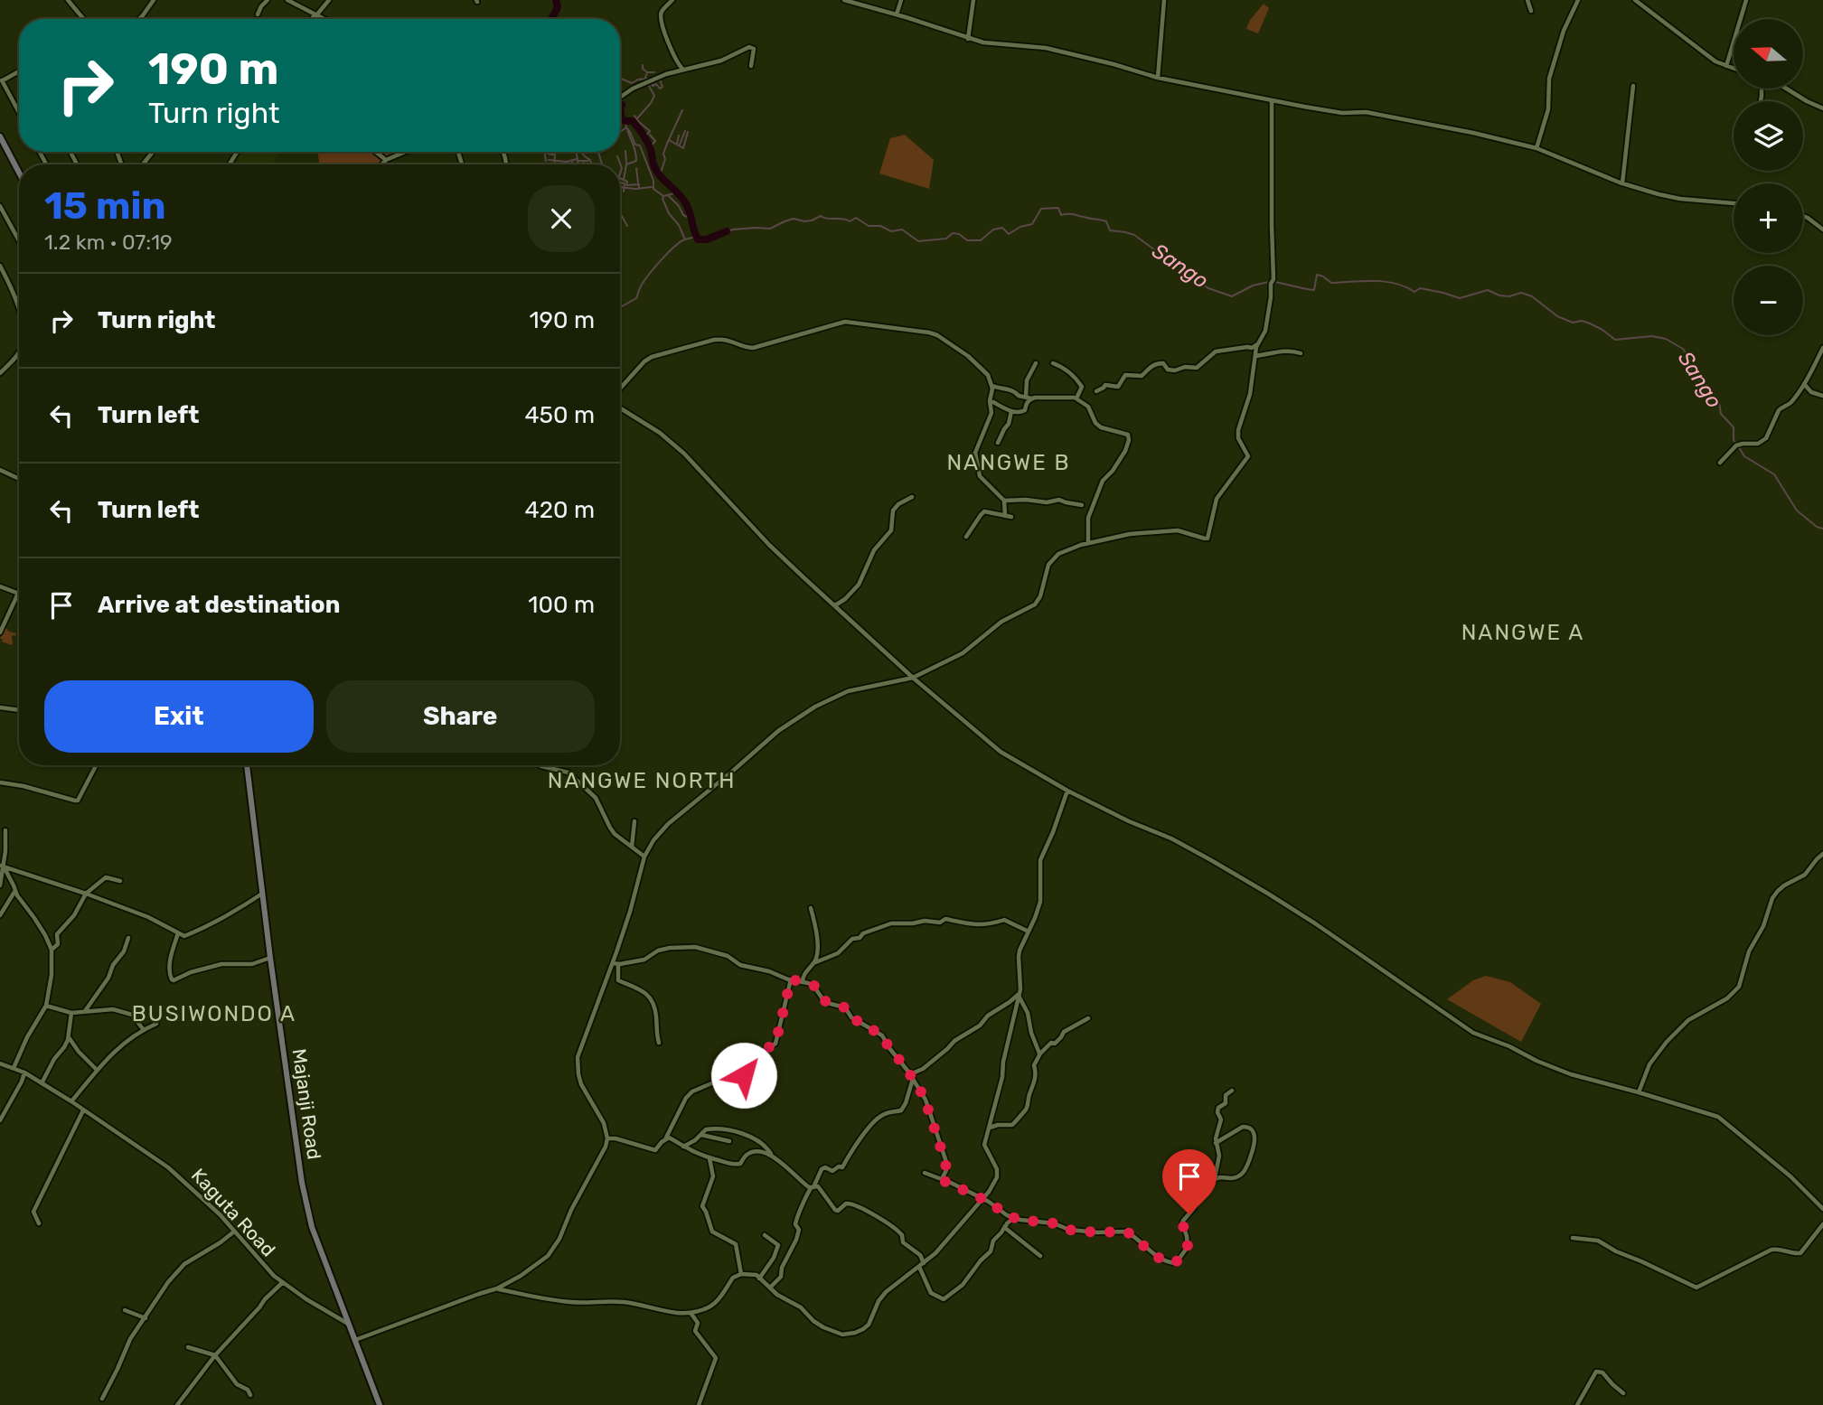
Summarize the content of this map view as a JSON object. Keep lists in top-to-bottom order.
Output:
{
  "streets": {
    "main road": ["Majanji Road"],
    "street": ["Kaguta Road"]
  },
  "crossings": [
    ["Majanji Road", "Kaguta Road"]
  ],
  "districts": [
    "NANGWE B",
    "NANGWE A",
    "NANGWE NORTH",
    "BUSIWONDO A"
  ],
  "water": ["Sango"],
  "north": "left",
  "page": {
    "map_buttons": ["+", "−"],
    "turn": ["190 m", "Turn right"],
    "heading": ["15 min", "1.2 km · 07:19"],
    "list": [
      {
        "name": "Turn right",
        "value": "190 m"
      },
      {
        "name": "Turn left",
        "value": "450 m"
      },
      {
        "name": "Turn left",
        "value": "420 m"
      },
      {
        "name": "Arrive at destination",
        "value": "100 m"
      }
    ],
    "buttons": ["Exit", "Share"]
  }
}
